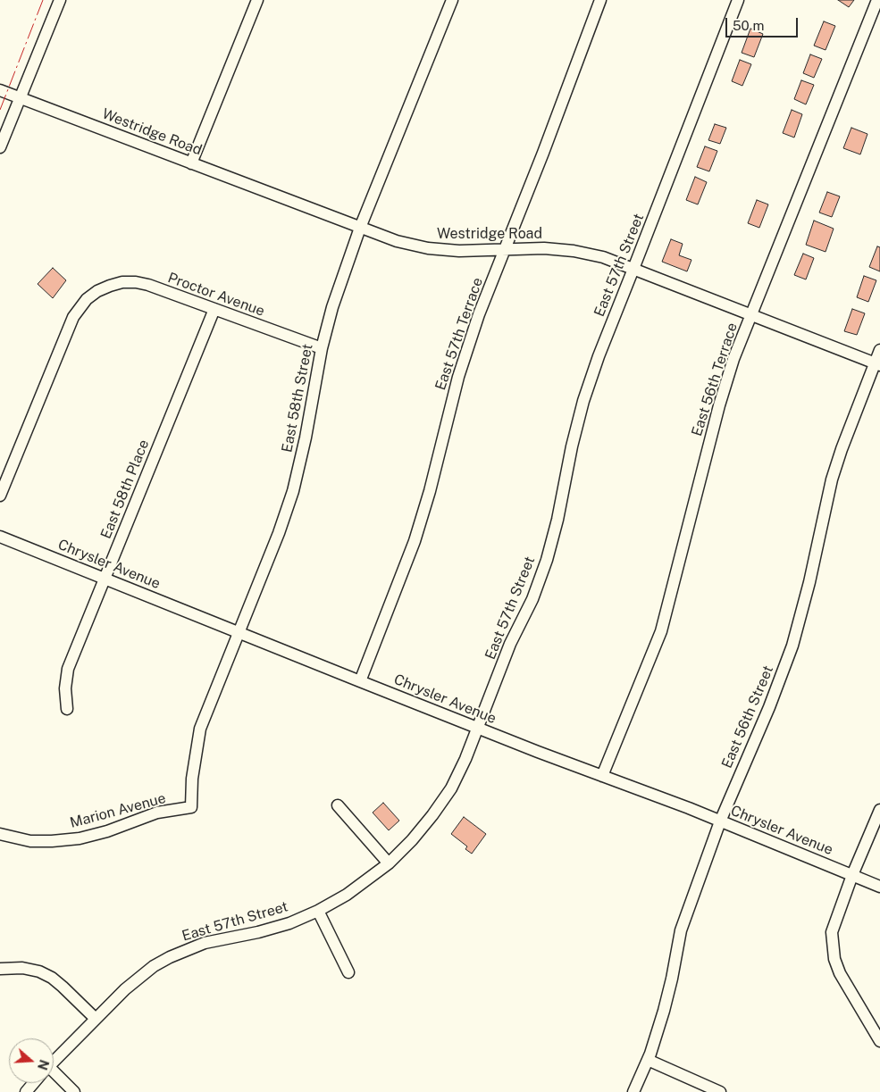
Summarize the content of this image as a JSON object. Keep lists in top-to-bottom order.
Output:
{
  "streets": {
    "street": [
      "Westridge Road",
      "East 57th Street",
      "Proctor Avenue",
      "East 57th Terrace",
      "East 56th Terrace",
      "East 58th Street",
      "East 58th Place",
      "Chrysler Avenue",
      "East 56th Street",
      "Marion Avenue"
    ]
  },
  "crossings": [
    ["Westridge Road", "East 57th Street"],
    ["Westridge Road", "East 57th Terrace"],
    ["Westridge Road", "East 56th Terrace"],
    ["Westridge Road", "East 58th Street"],
    ["Westridge Road", "East 56th Street"],
    ["East 57th Street", "Chrysler Avenue"],
    ["Proctor Avenue", "East 58th Street"],
    ["Proctor Avenue", "East 58th Place"],
    ["East 57th Terrace", "Chrysler Avenue"],
    ["East 56th Terrace", "Chrysler Avenue"],
    ["East 58th Street", "Chrysler Avenue"],
    ["East 58th Street", "Marion Avenue"],
    ["East 58th Place", "Chrysler Avenue"],
    ["Chrysler Avenue", "East 56th Street"]
  ],
  "scale_bar": "50 m",
  "north": "right"
}
